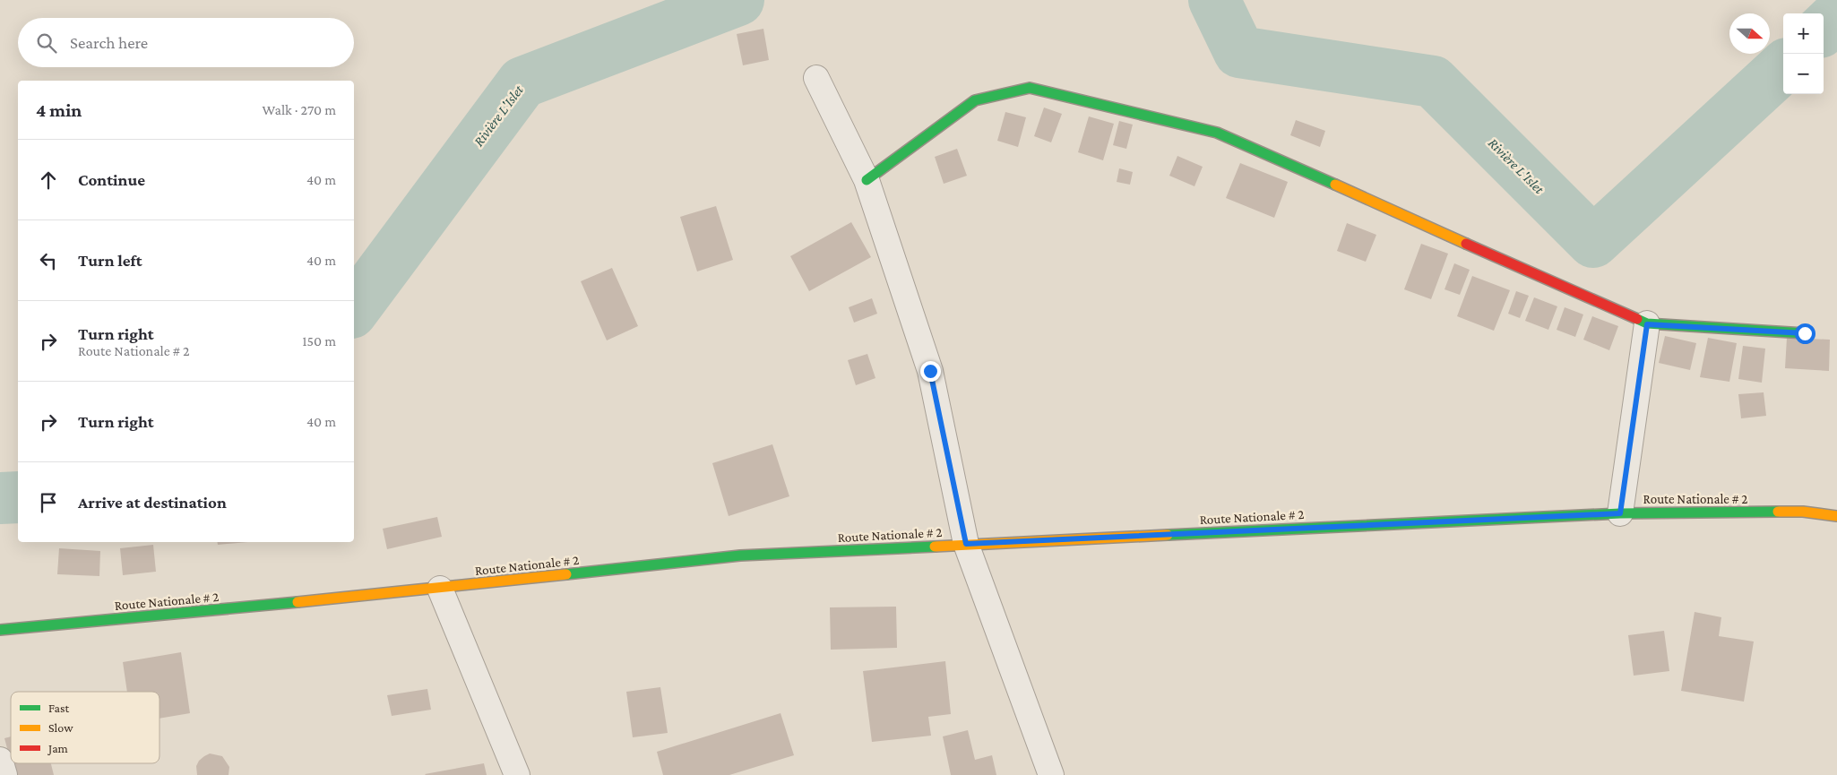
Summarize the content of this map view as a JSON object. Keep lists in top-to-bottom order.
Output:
{
  "streets": {
    "main road": ["Route Nationale # 2"]
  },
  "water": ["Rivière L'Islet"],
  "legend": ["Fast", "Slow", "Jam"],
  "north": "right",
  "page": {
    "map_buttons": ["+", "−"],
    "search": "Search here",
    "heading": ["4 min", "Walk · 270 m"],
    "list": [
      ["Continue", "40 m"],
      ["Turn left", "40 m"],
      ["Turn right", "Route Nationale # 2", "150 m"],
      ["Turn right", "40 m"],
      "Arrive at destination"
    ]
  }
}
